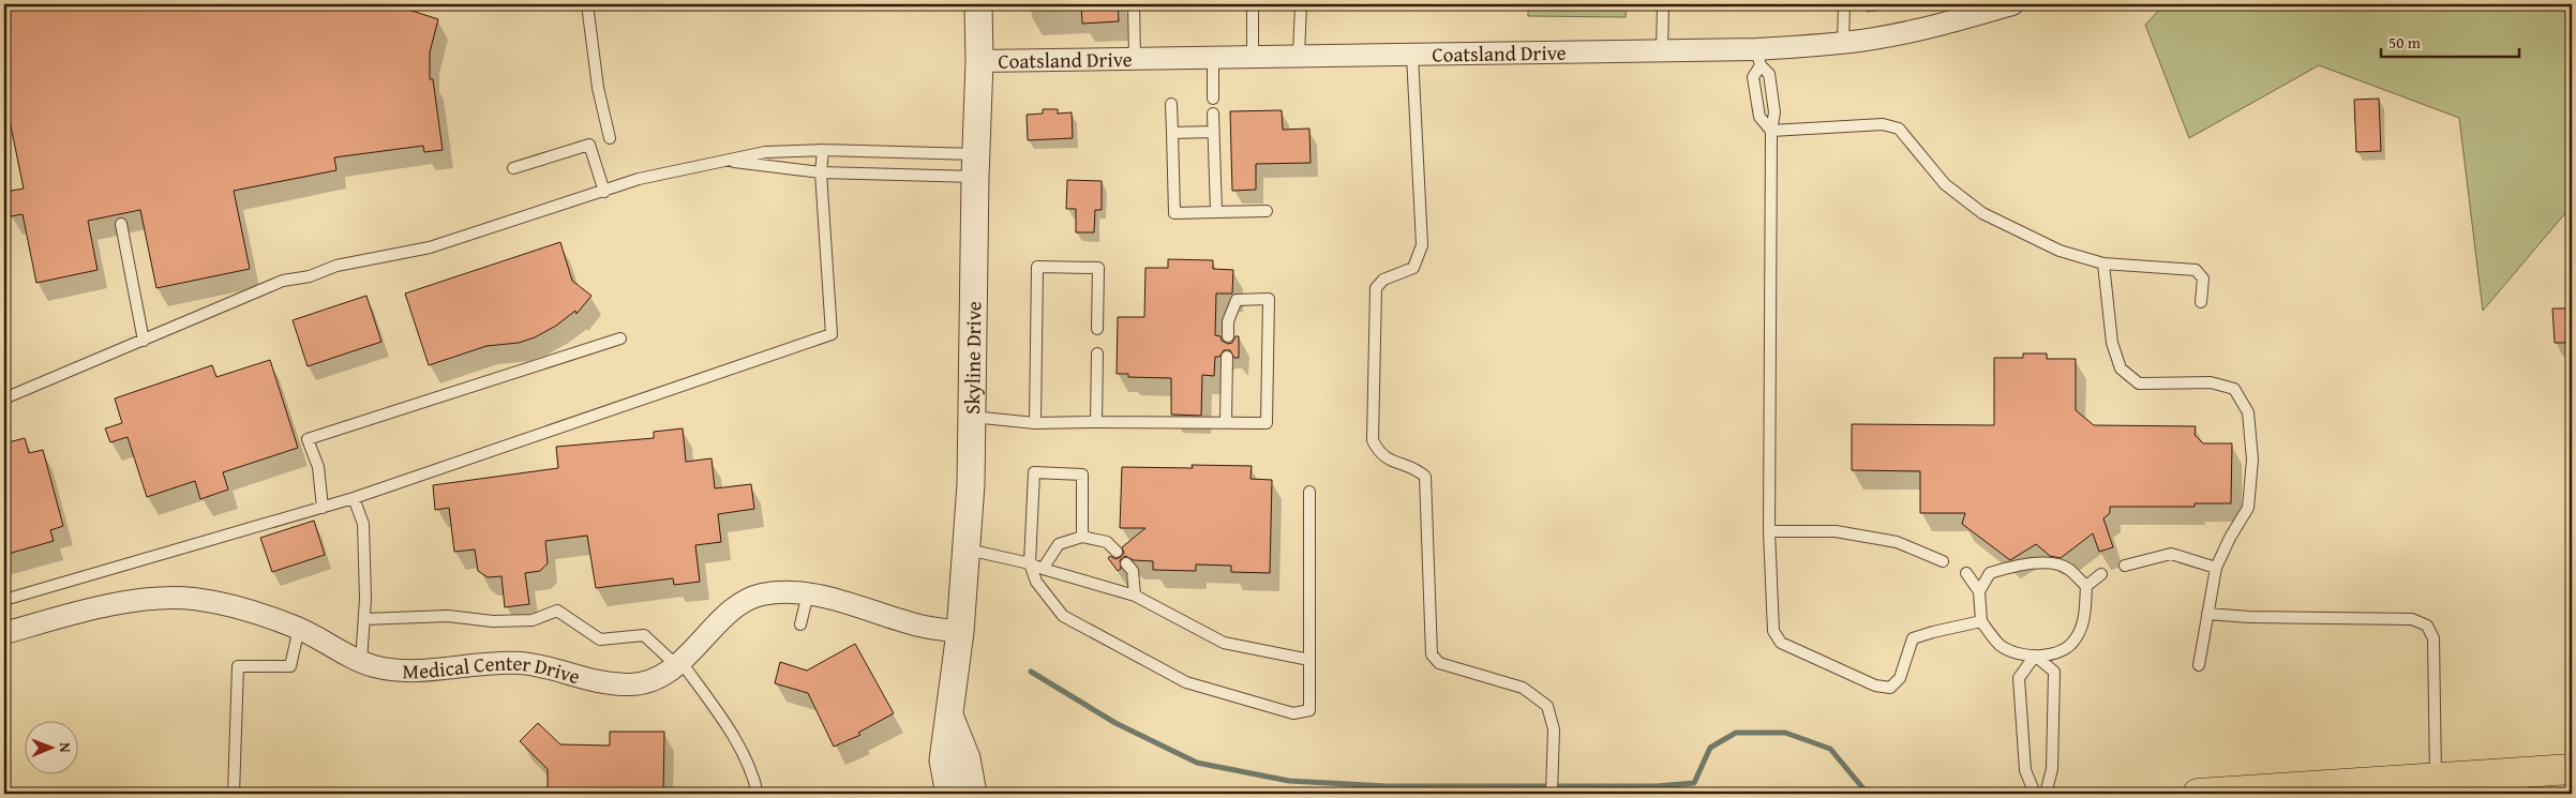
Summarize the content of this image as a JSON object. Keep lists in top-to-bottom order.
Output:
{
  "streets": {
    "street": ["Coatsland Drive", "Skyline Drive", "Medical Center Drive"]
  },
  "crossings": [
    ["Coatsland Drive", "Skyline Drive"],
    ["Skyline Drive", "Medical Center Drive"]
  ],
  "scale_bar": "50 m",
  "north": "right"
}
